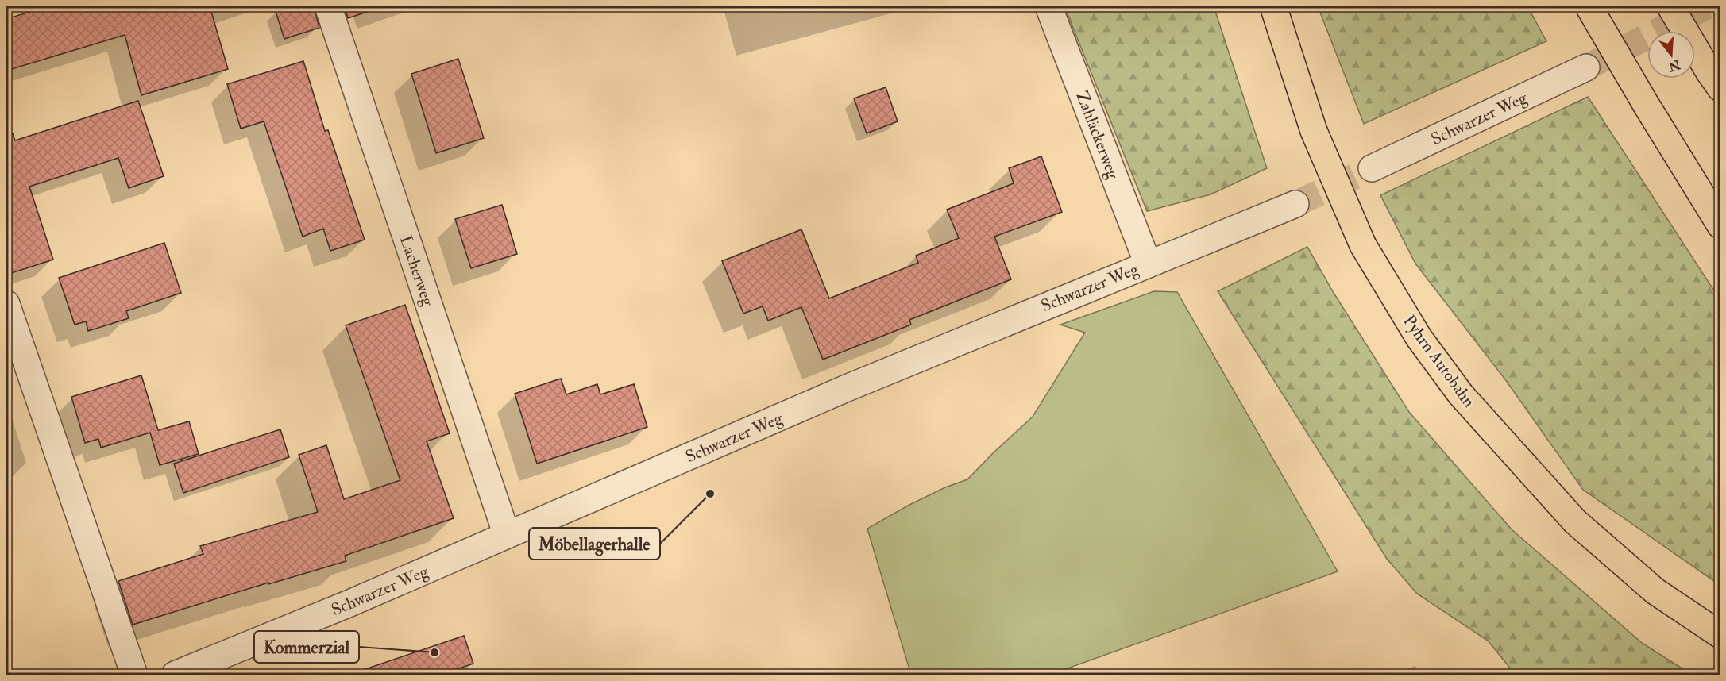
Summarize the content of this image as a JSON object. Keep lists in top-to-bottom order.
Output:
{
  "streets": {
    "highway": ["Pyhrn Autobahn"],
    "street": ["Schwarzer Weg", "Zahläckerweg", "Lacherweg"]
  },
  "crossings": [
    ["Schwarzer Weg", "Zahläckerweg"],
    ["Schwarzer Weg", "Lacherweg"]
  ],
  "places": ["Möbellagerhalle", "Kommerzial"],
  "north": "bottom"
}
